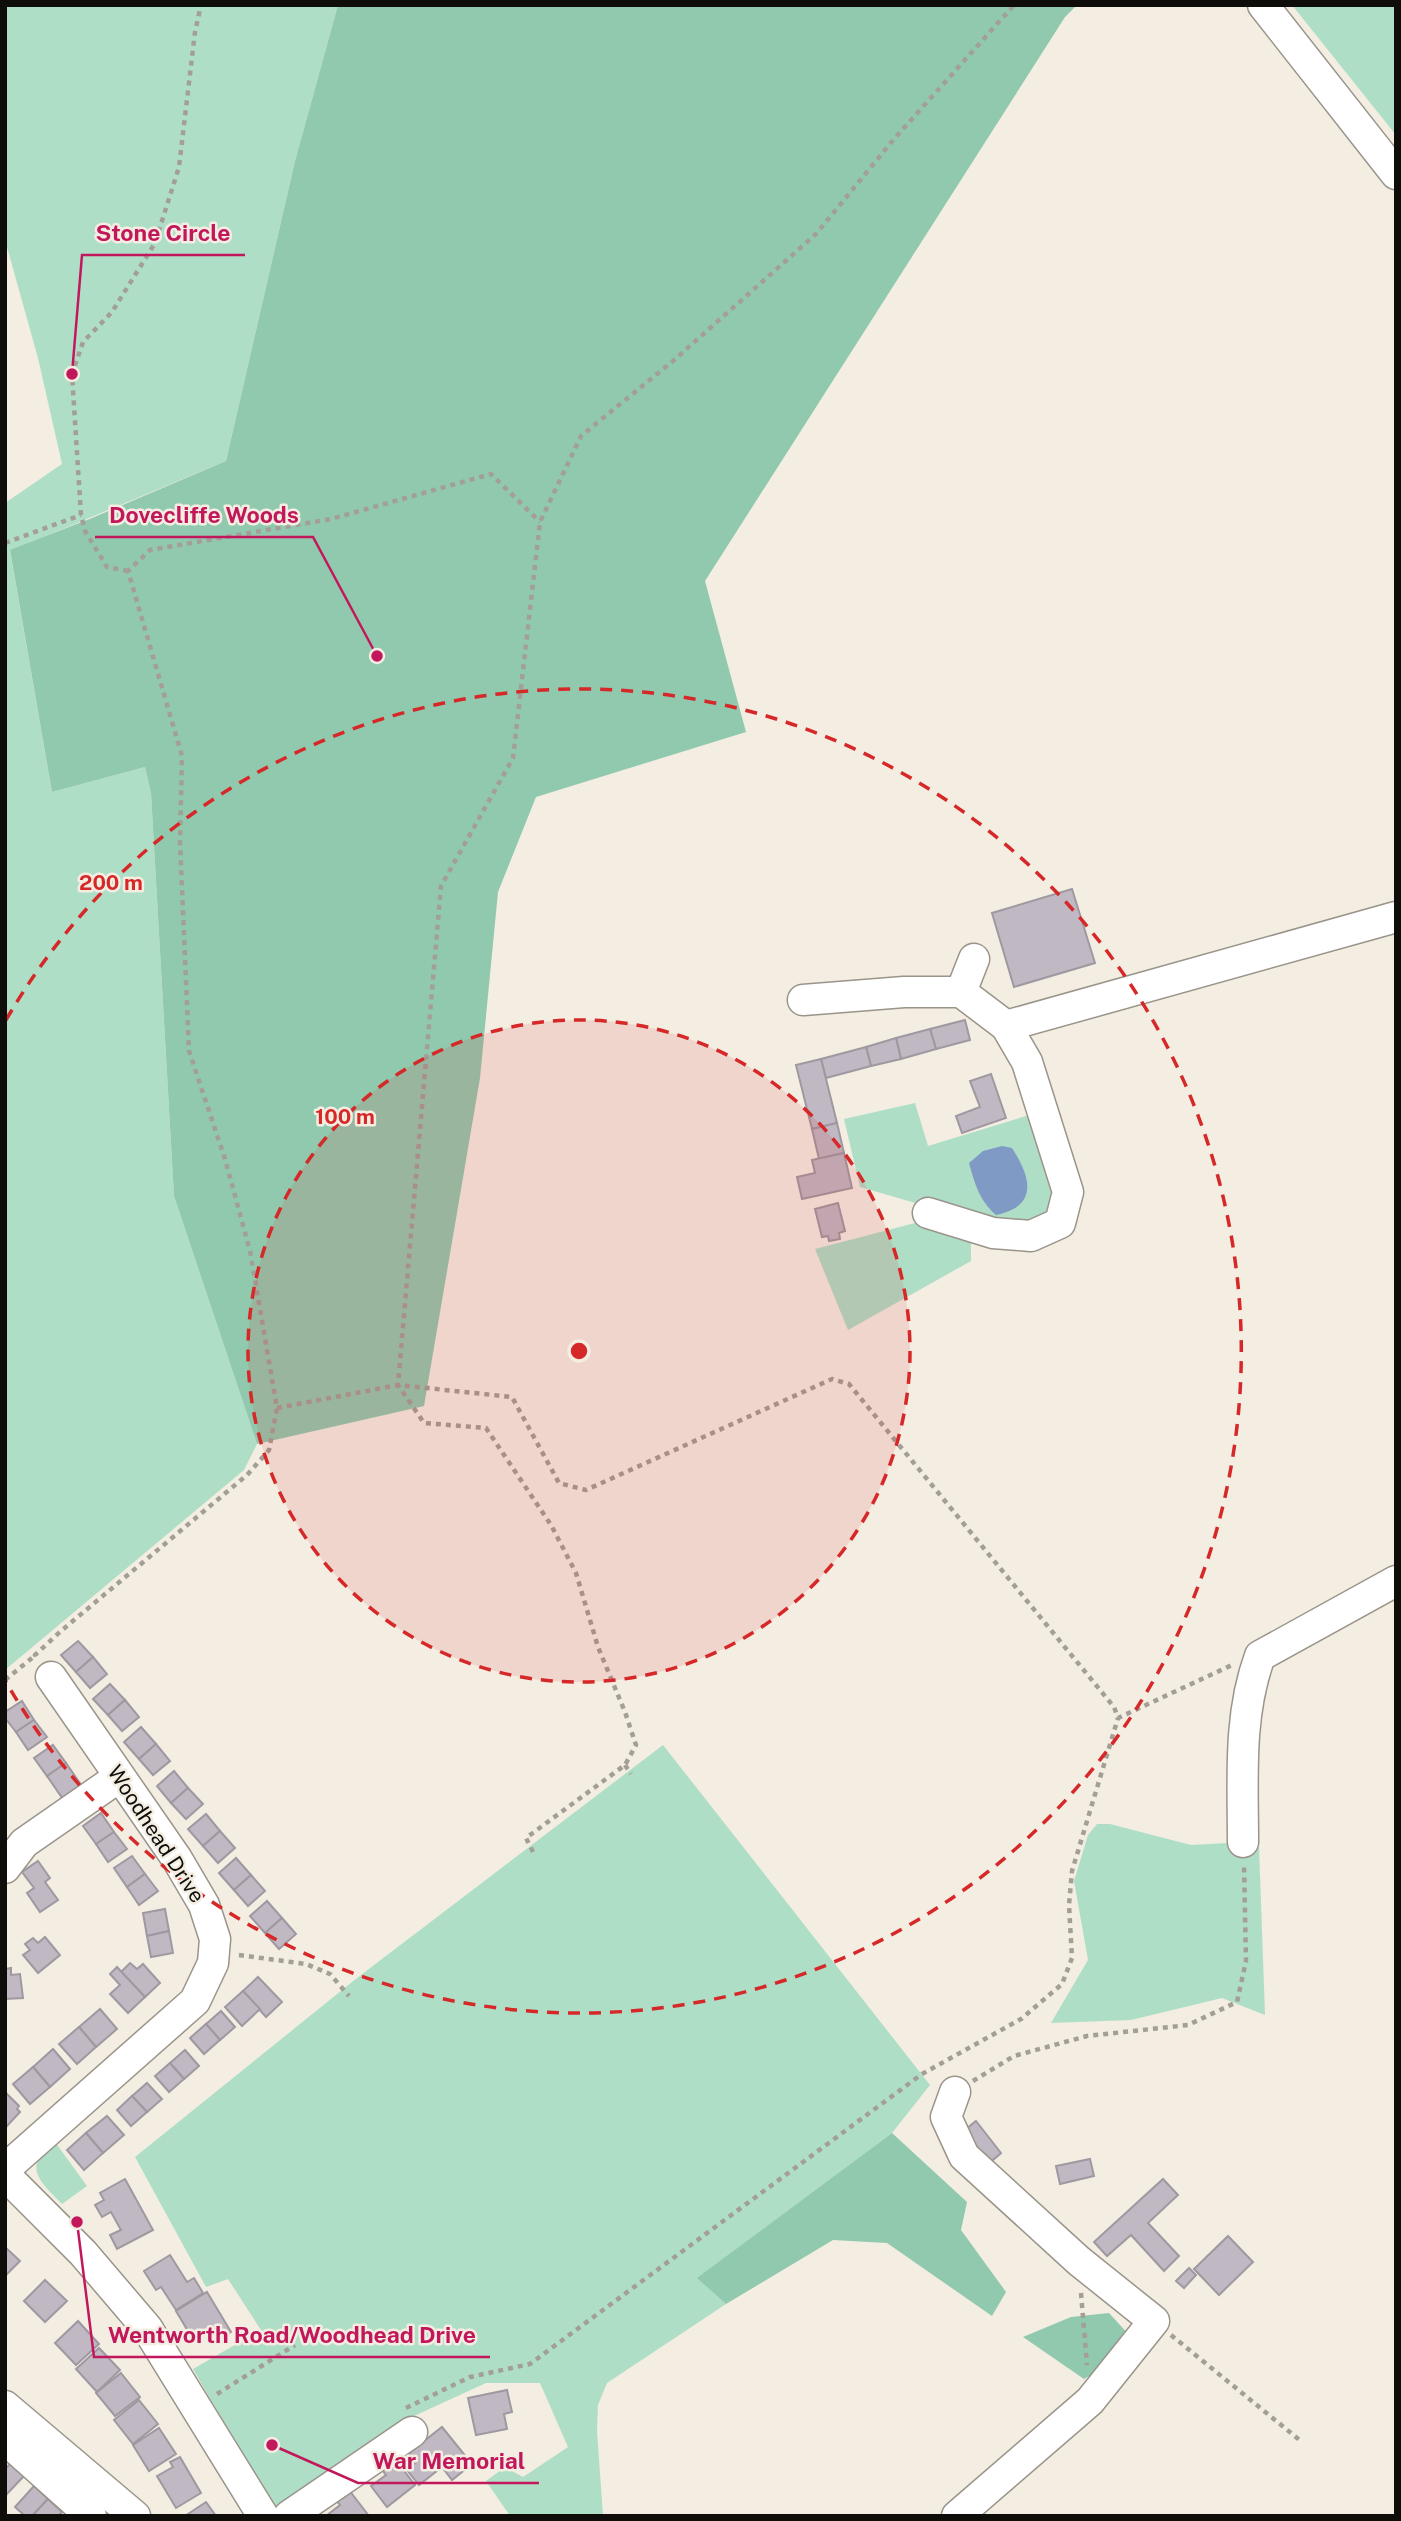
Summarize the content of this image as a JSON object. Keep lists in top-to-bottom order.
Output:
{
  "streets": {
    "street": ["Woodhead Drive"]
  },
  "places": [
    "Stone Circle",
    "Dovecliffe Woods",
    "Wentworth Road/Woodhead Drive",
    "War Memorial"
  ],
  "rings": ["200 m", "100 m"]
}
